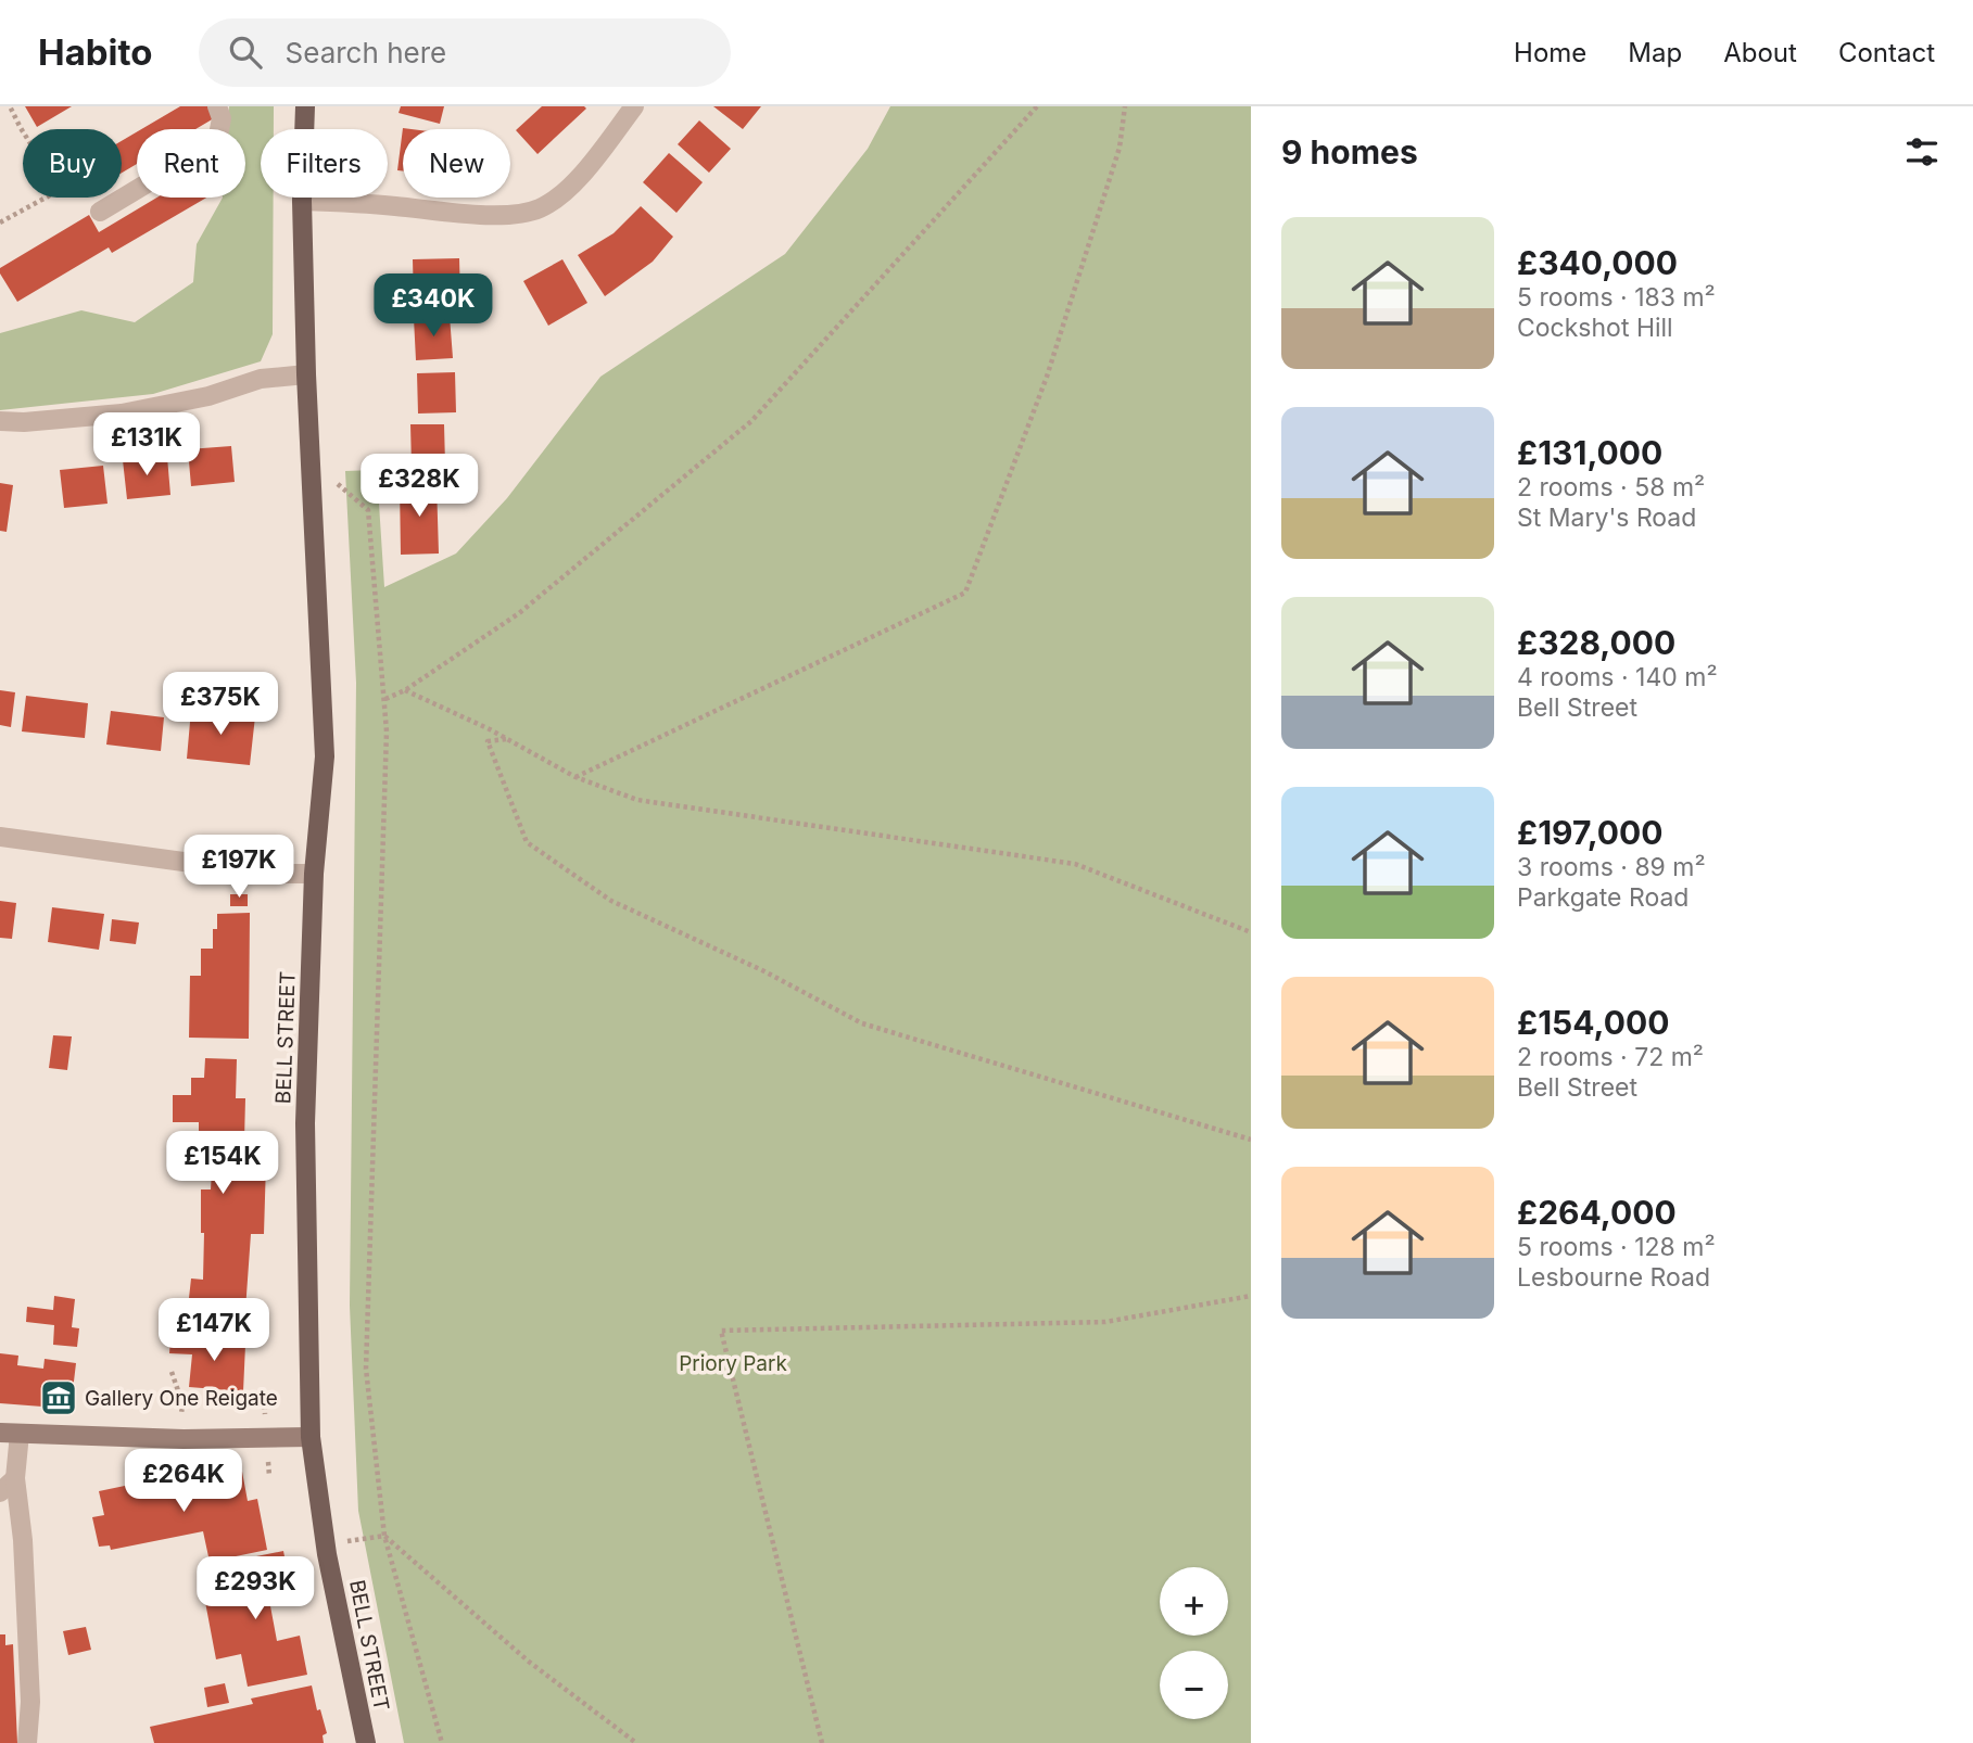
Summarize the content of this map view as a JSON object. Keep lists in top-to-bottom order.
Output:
{
  "streets": {
    "main road": ["BELL STREET"]
  },
  "parks": ["Priory Park"],
  "places": {
    "museum": ["Gallery One Reigate"]
  },
  "page": {
    "header": "Habito",
    "search": "Search here",
    "nav": [
      "Home",
      "Map",
      "About",
      "Contact"
    ],
    "heading": "9 homes",
    "chip": [
      "Buy",
      "Rent",
      "Filters",
      "New"
    ],
    "list": [
      {
        "name": "£340,000",
        "note": "5 rooms · 183 m² · Cockshot Hill"
      },
      {
        "name": "£131,000",
        "note": "2 rooms · 58 m² · St Mary's Road"
      },
      {
        "name": "£328,000",
        "note": "4 rooms · 140 m² · Bell Street"
      },
      {
        "name": "£197,000",
        "note": "3 rooms · 89 m² · Parkgate Road"
      },
      {
        "name": "£154,000",
        "note": "2 rooms · 72 m² · Bell Street"
      },
      {
        "name": "£264,000",
        "note": "5 rooms · 128 m² · Lesbourne Road"
      }
    ],
    "price": [
      "£340K",
      "£131K",
      "£328K",
      "£375K",
      "£197K",
      "£154K",
      "£147K",
      "£264K",
      "£293K"
    ],
    "map_buttons": ["+", "−"]
  }
}
